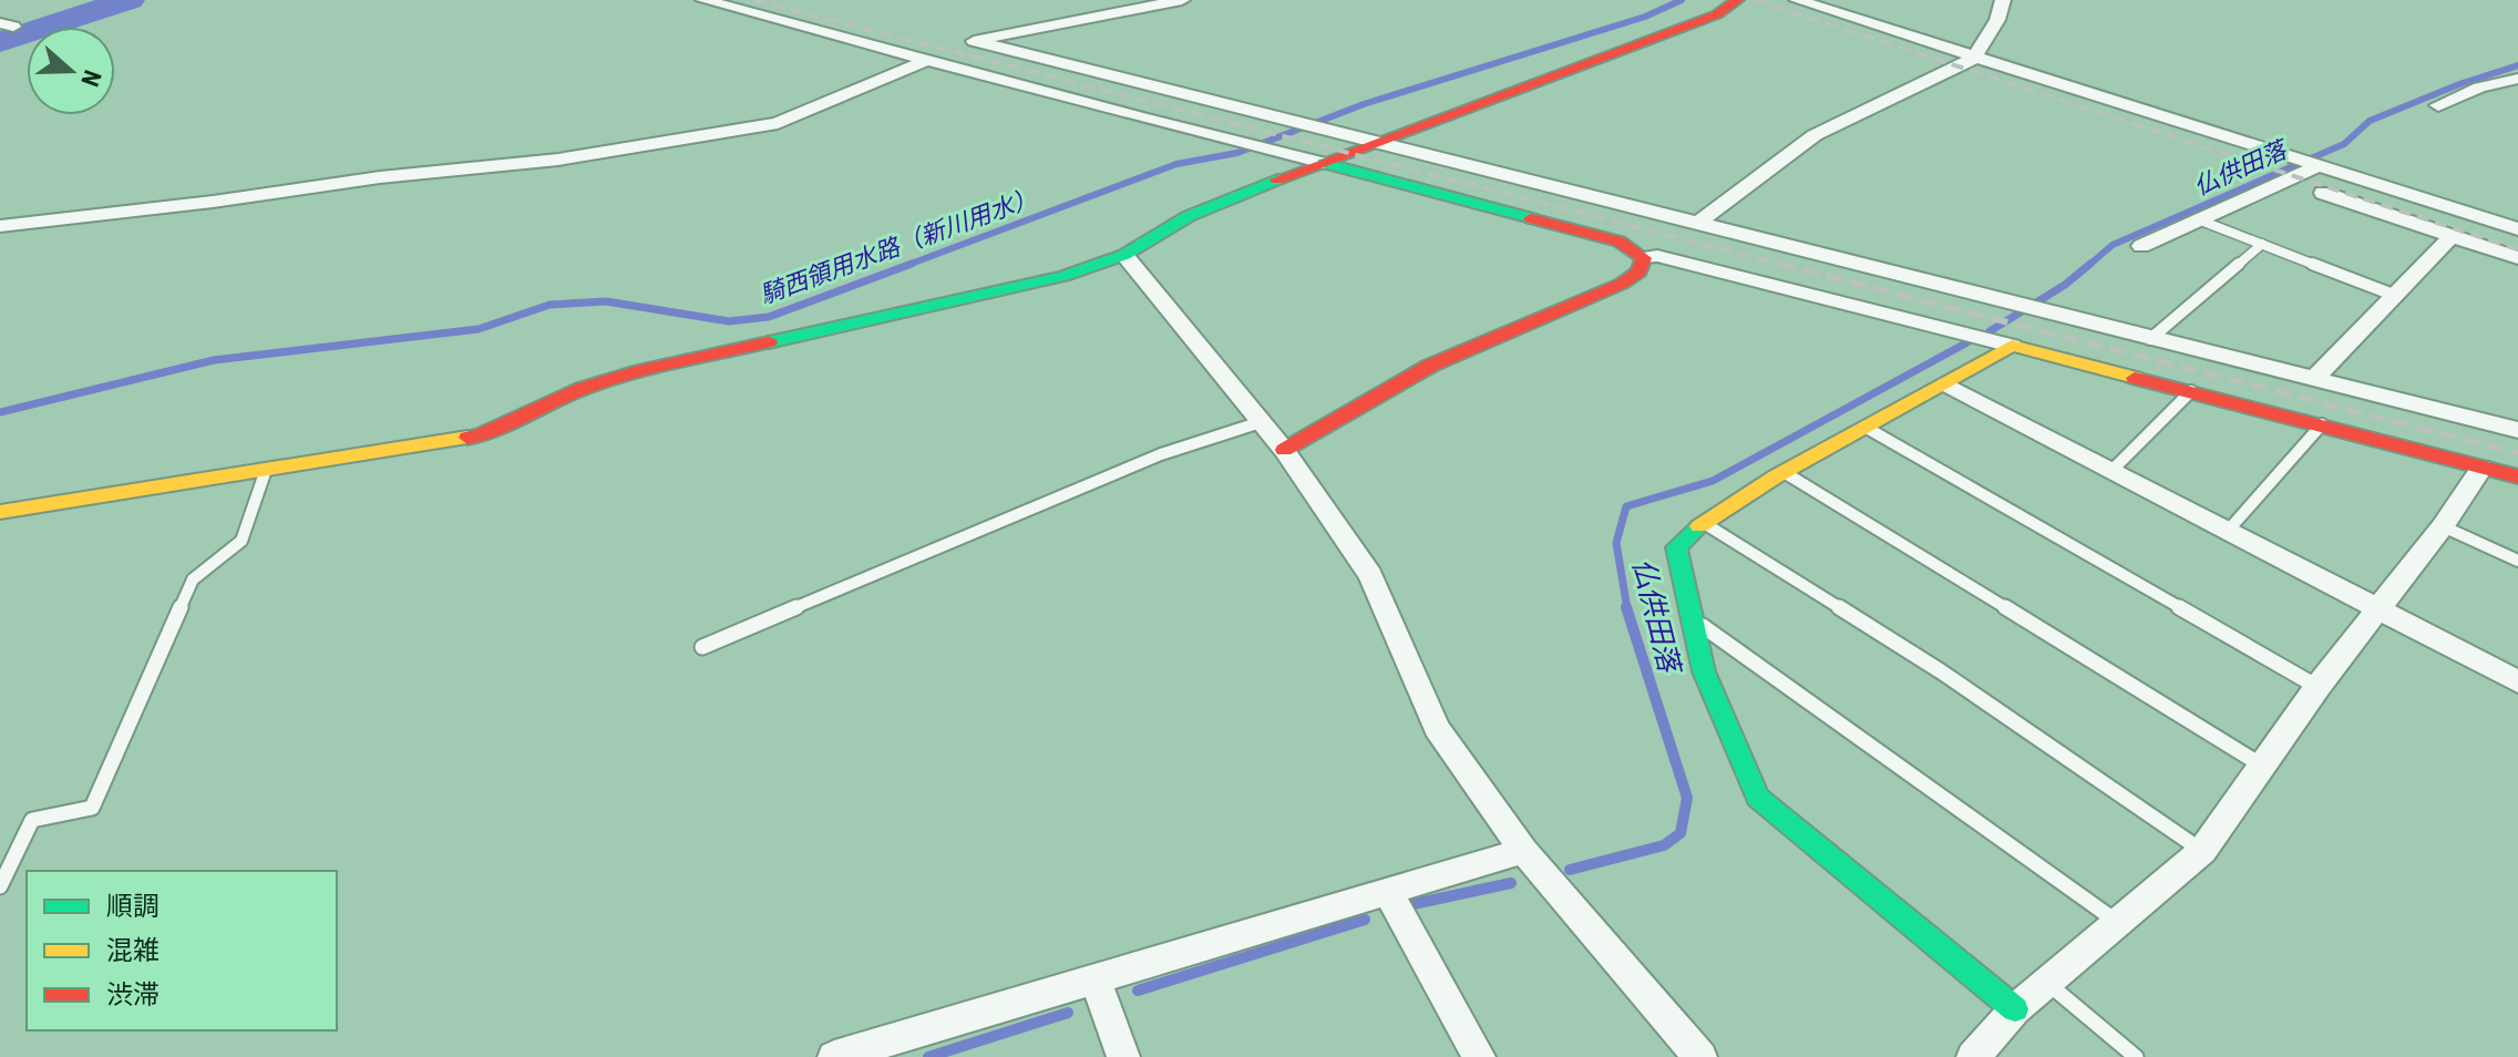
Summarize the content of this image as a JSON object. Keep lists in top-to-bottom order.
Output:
{
  "water": ["仏供田落", "騎西領用水路（新川用水）"],
  "legend": ["順調", "混雑", "渋滞"],
  "north": "right"
}
